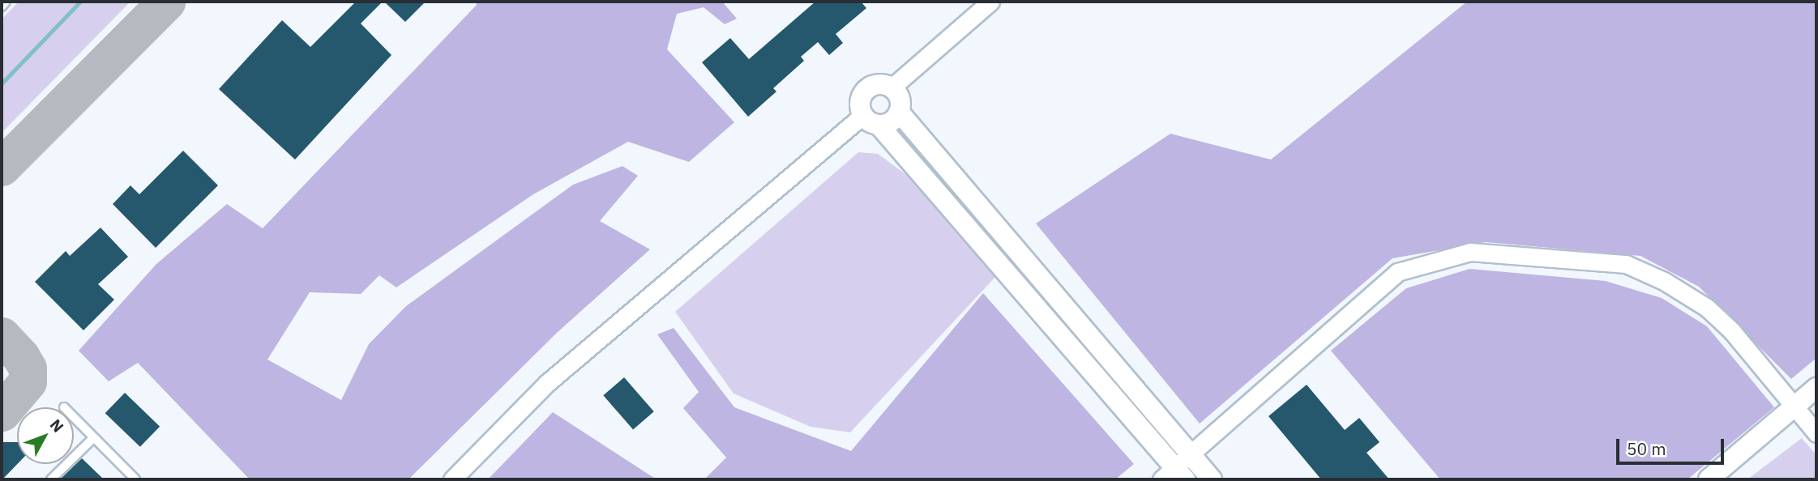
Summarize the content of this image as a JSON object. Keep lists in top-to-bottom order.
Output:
{
  "scale_bar": "50 m",
  "north": "top right"
}
